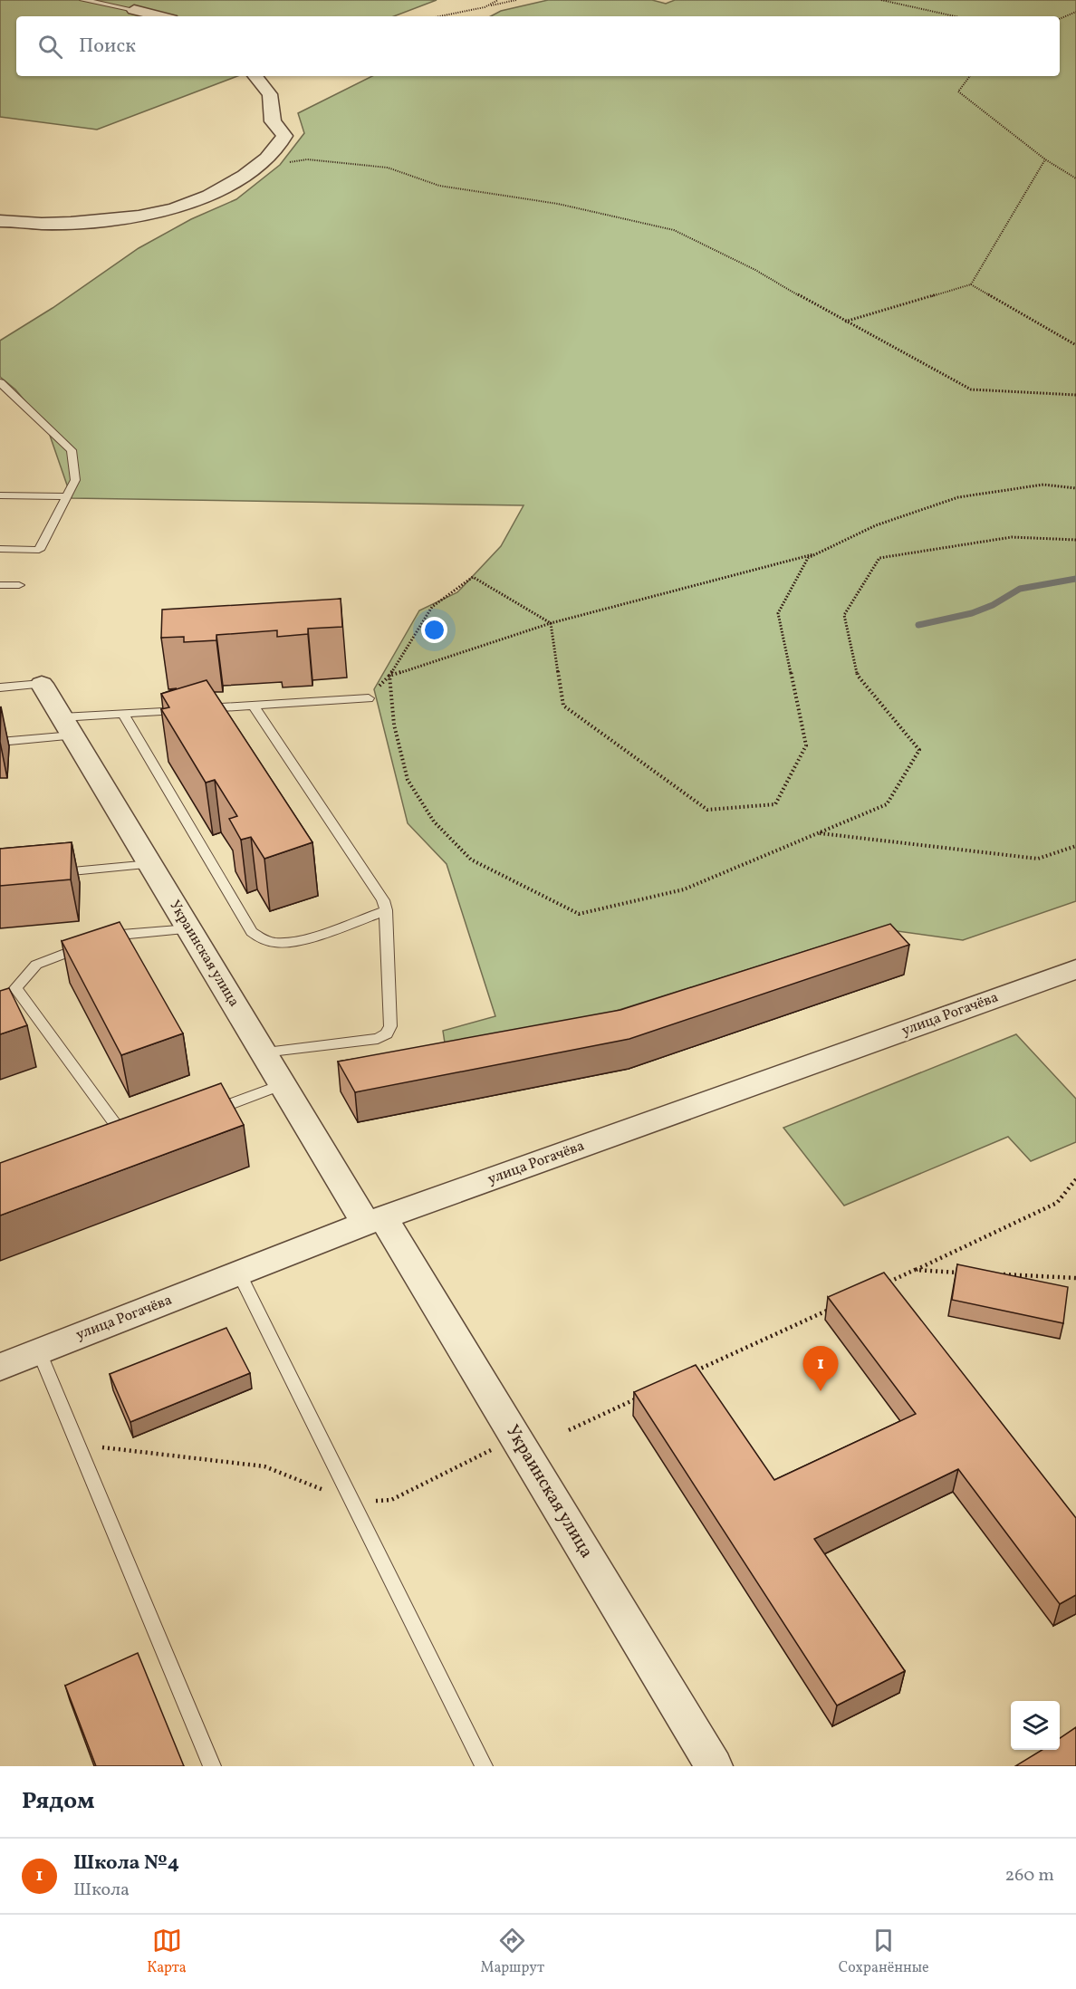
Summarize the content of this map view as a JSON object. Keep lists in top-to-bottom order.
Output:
{
  "streets": {
    "street": ["Украинская улица", "улица Рогачёва"]
  },
  "crossings": [
    ["Украинская улица", "улица Рогачёва"]
  ],
  "page": {
    "search": "Поиск",
    "pins": "1",
    "heading": "Рядом",
    "list": [
      {
        "mark": "1",
        "name": "Школа №4",
        "note": "Школа",
        "value": "260 m"
      }
    ],
    "nav": ["Карта", "Маршрут", "Сохранённые"]
  }
}
